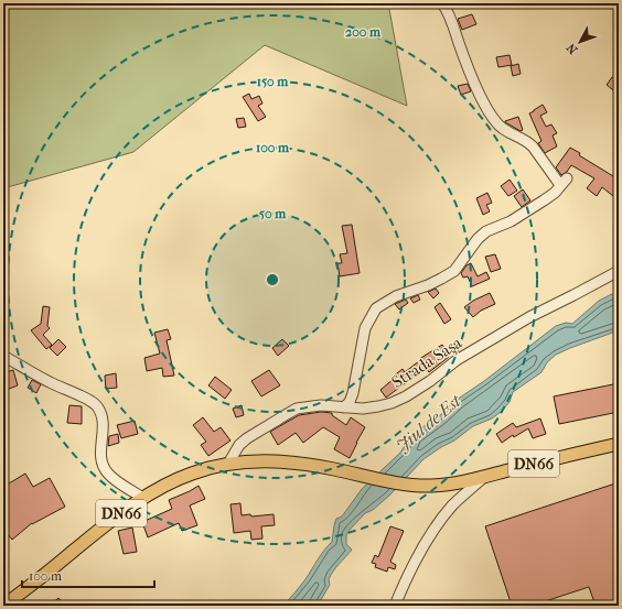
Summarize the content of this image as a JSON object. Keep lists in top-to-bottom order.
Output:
{
  "streets": {
    "main road": ["DN66"],
    "street": ["Strada Saşa"]
  },
  "crossings": [
    ["Strada Saşa", "DN66"]
  ],
  "water": ["Jiul de Est"],
  "scale_bar": "100 m",
  "north": "bottom left",
  "rings": [
    "200 m",
    "150 m",
    "100 m",
    "50 m"
  ]
}
